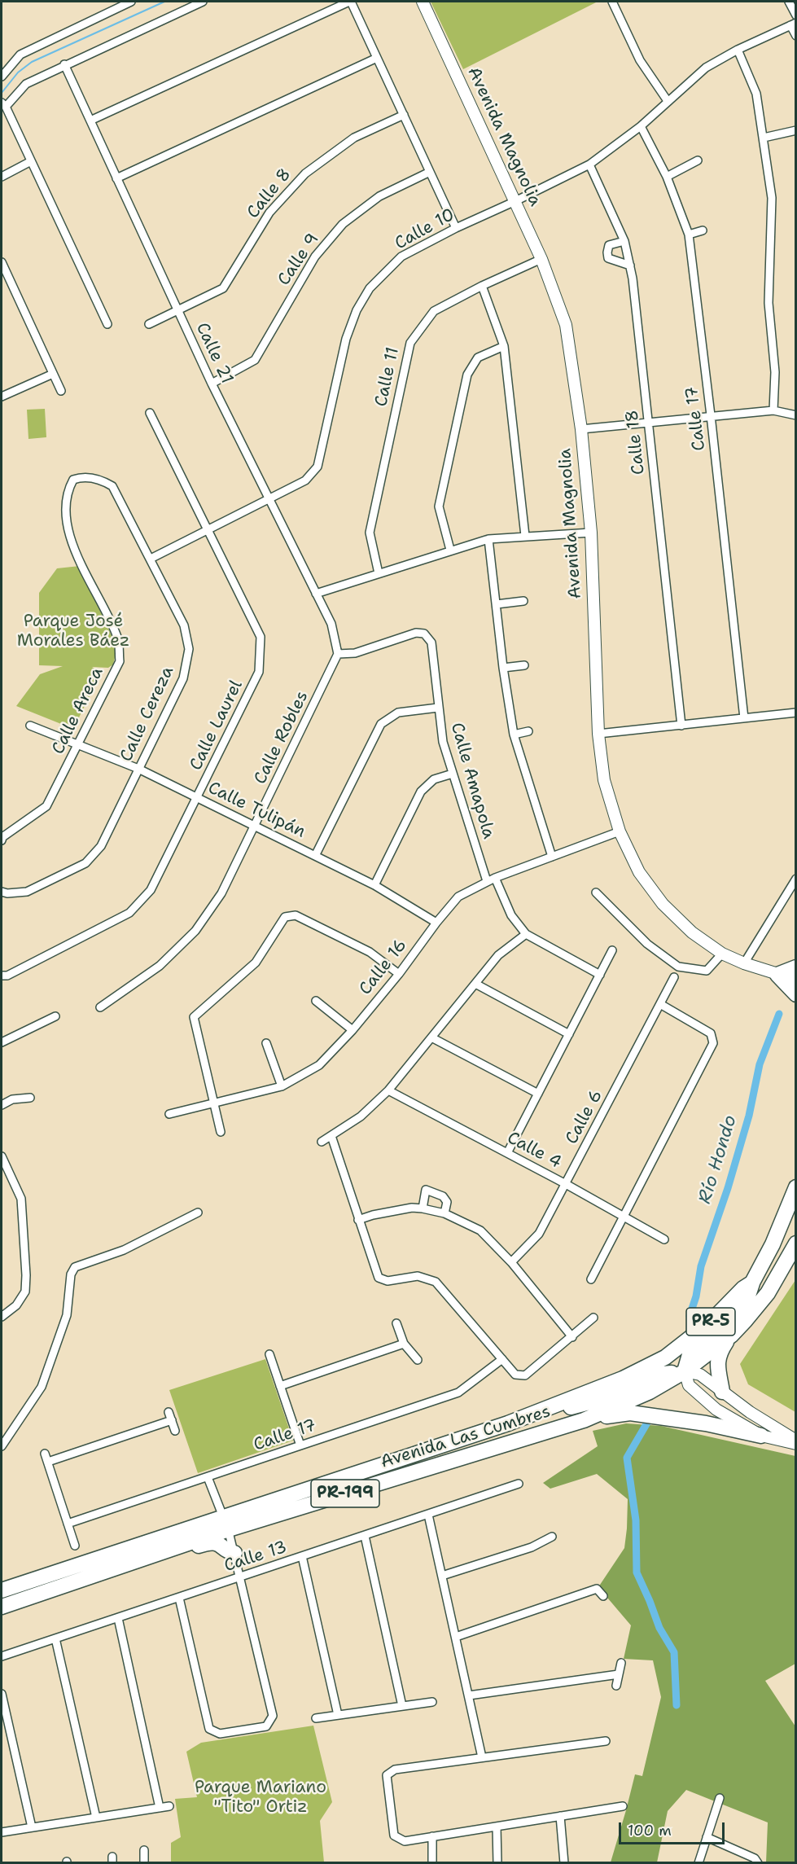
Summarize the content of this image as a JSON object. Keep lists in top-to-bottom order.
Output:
{
  "streets": {
    "highway": ["PR-5", "Avenida Las Cumbres", "PR-199"],
    "street": [
      "Avenida Magnolia",
      "Calle 8",
      "Calle 10",
      "Calle 9",
      "Calle 21",
      "Calle 11",
      "Calle 17",
      "Calle 18",
      "Calle Areca",
      "Calle Cereza",
      "Calle Laurel",
      "Calle Robles",
      "Calle Amapola",
      "Calle Tulipán",
      "Calle 16",
      "Calle 6",
      "Calle 4",
      "Calle 13"
    ]
  },
  "crossings": [
    ["Avenida Magnolia", "Calle 10"],
    ["Avenida Magnolia", "Calle 11"],
    ["Avenida Magnolia", "Calle 16"],
    ["Calle 8", "Calle 21"],
    ["Calle 10", "Calle 21"],
    ["Calle 10", "Calle 17"],
    ["Calle 10", "Calle 18"],
    ["Calle 10", "Calle Cereza"],
    ["Calle 10", "Calle Laurel"],
    ["Calle 9", "Calle 21"],
    ["Calle 21", "Calle Robles"],
    ["Calle 21", "Calle Amapola"],
    ["Calle Areca", "Calle Cereza"],
    ["Calle Areca", "Calle Tulipán"],
    ["Calle Cereza", "Calle Tulipán"],
    ["Calle Laurel", "Calle Tulipán"],
    ["Calle Robles", "Calle Amapola"],
    ["Calle Robles", "Calle Tulipán"],
    ["Calle Amapola", "Calle 16"],
    ["Calle Tulipán", "Calle 16"],
    ["Calle 6", "Calle 4"],
    ["PR-5", "Avenida Las Cumbres"]
  ],
  "water": ["Río Hondo"],
  "parks": ["Parque José Morales Báez", "Parque Mariano \"Tito\" Ortiz"],
  "scale_bar": "100 m"
}
